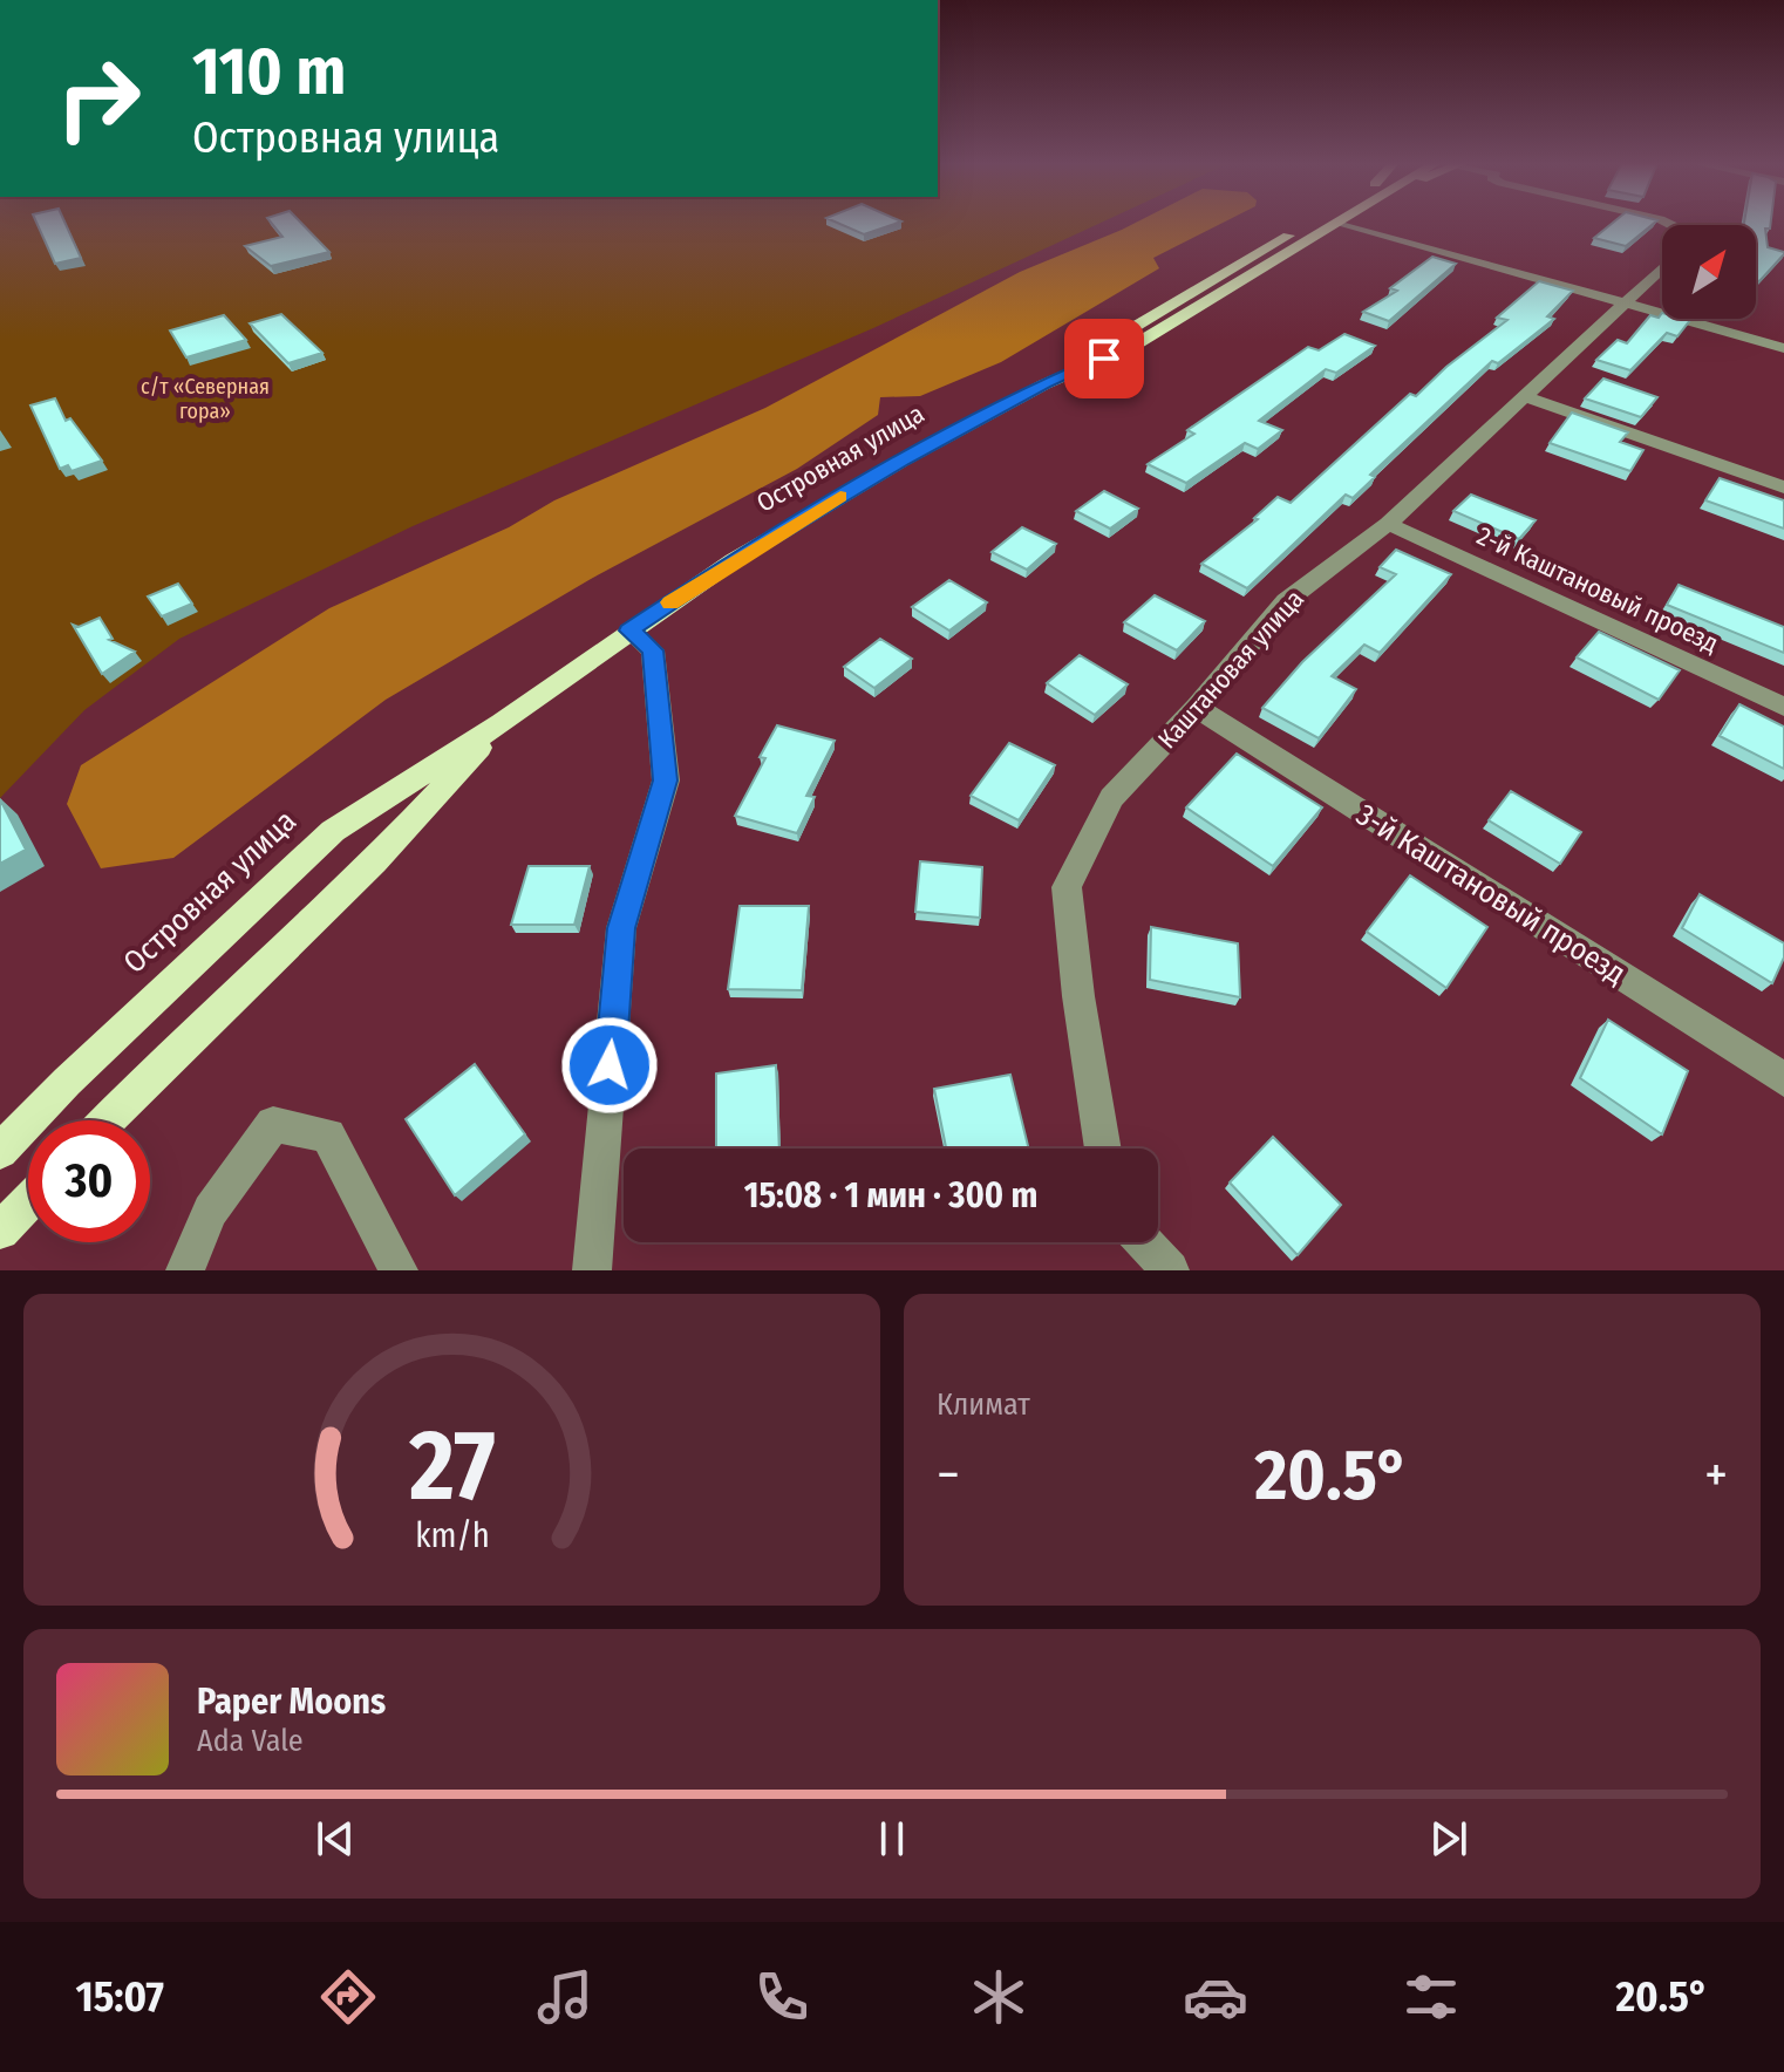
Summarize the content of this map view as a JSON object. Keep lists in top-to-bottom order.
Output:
{
  "streets": {
    "main road": ["Островная улица"],
    "street": ["2-й Каштановый проезд", "Каштановая улица", "3-й Каштановый проезд"]
  },
  "crossings": [
    ["2-й Каштановый проезд", "Каштановая улица"],
    ["Каштановая улица", "3-й Каштановый проезд"]
  ],
  "parks": ["с/т «Северная гора»"],
  "north": "top right",
  "page": {
    "turn": ["110 m", "Островная улица"],
    "limit": "30",
    "trip": "15:08 · 1 мин · 300 m",
    "tile": "Климат",
    "heat": ["−", "20.5°", "+"],
    "song": ["Paper Moons", "Ada Vale"],
    "tabs": ["15:07", "20.5°"],
    "gauge": ["27", "km/h"]
  }
}
